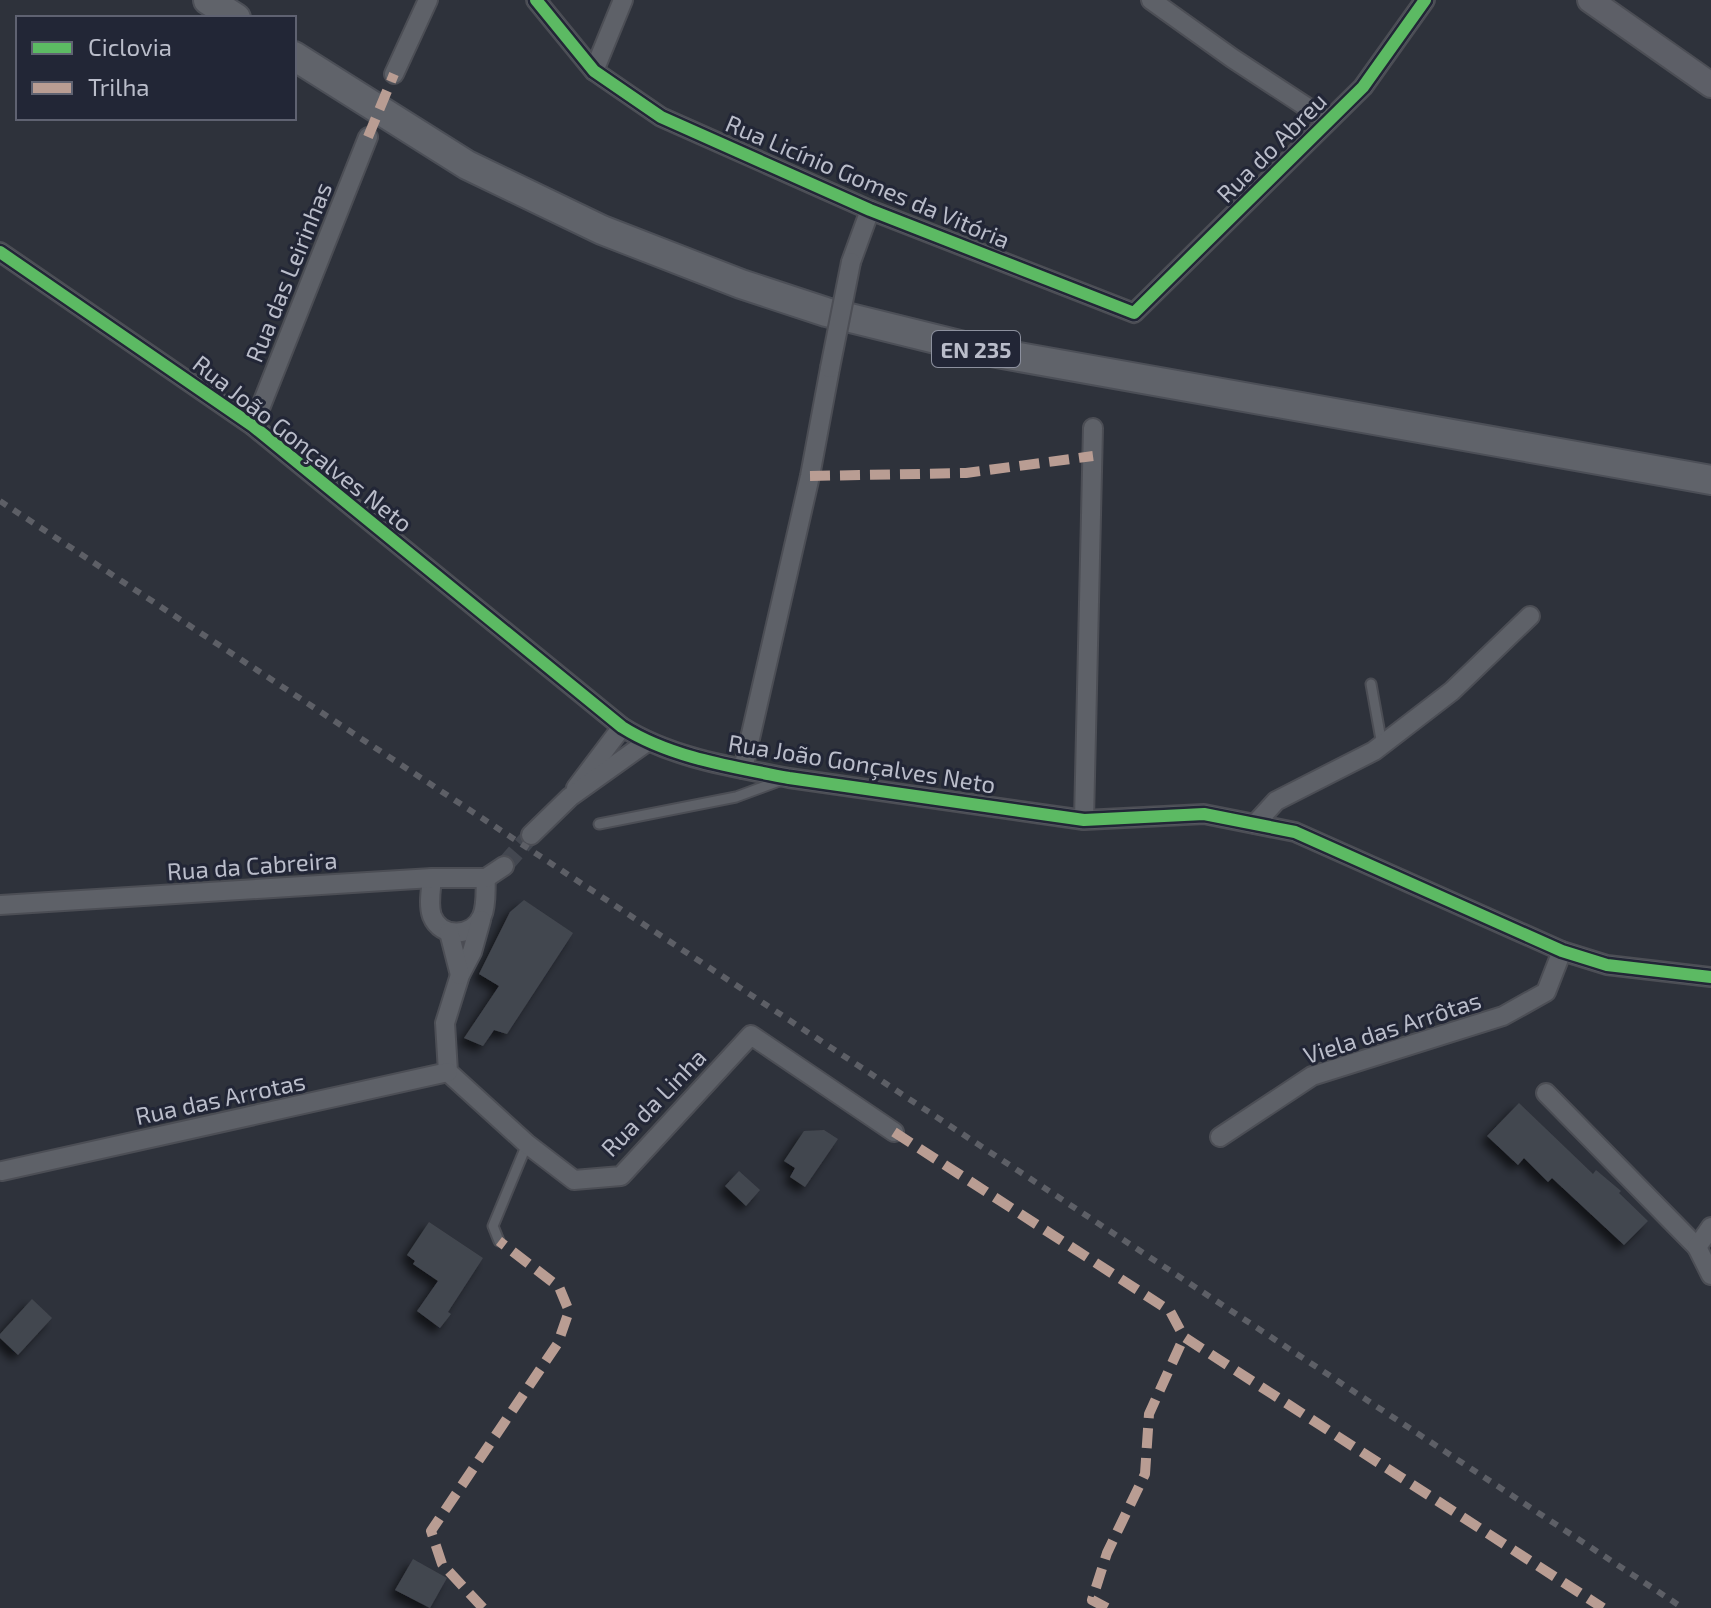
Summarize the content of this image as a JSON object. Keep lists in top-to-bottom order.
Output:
{
  "streets": {
    "main road": ["EN 235"],
    "street": [
      "Rua do Abreu",
      "Rua Licínio Gomes da Vitória",
      "Rua das Leirinhas",
      "Rua João Gonçalves Neto",
      "Rua da Cabreira",
      "Viela das Arrôtas",
      "Rua das Arrotas",
      "Rua da Linha"
    ]
  },
  "crossings": [
    ["Rua do Abreu", "Rua Licínio Gomes da Vitória"],
    ["Rua das Leirinhas", "Rua João Gonçalves Neto"],
    ["Rua João Gonçalves Neto", "Viela das Arrôtas"],
    ["Rua das Arrotas", "Rua da Linha"]
  ],
  "legend": ["Ciclovia", "Trilha"]
}
